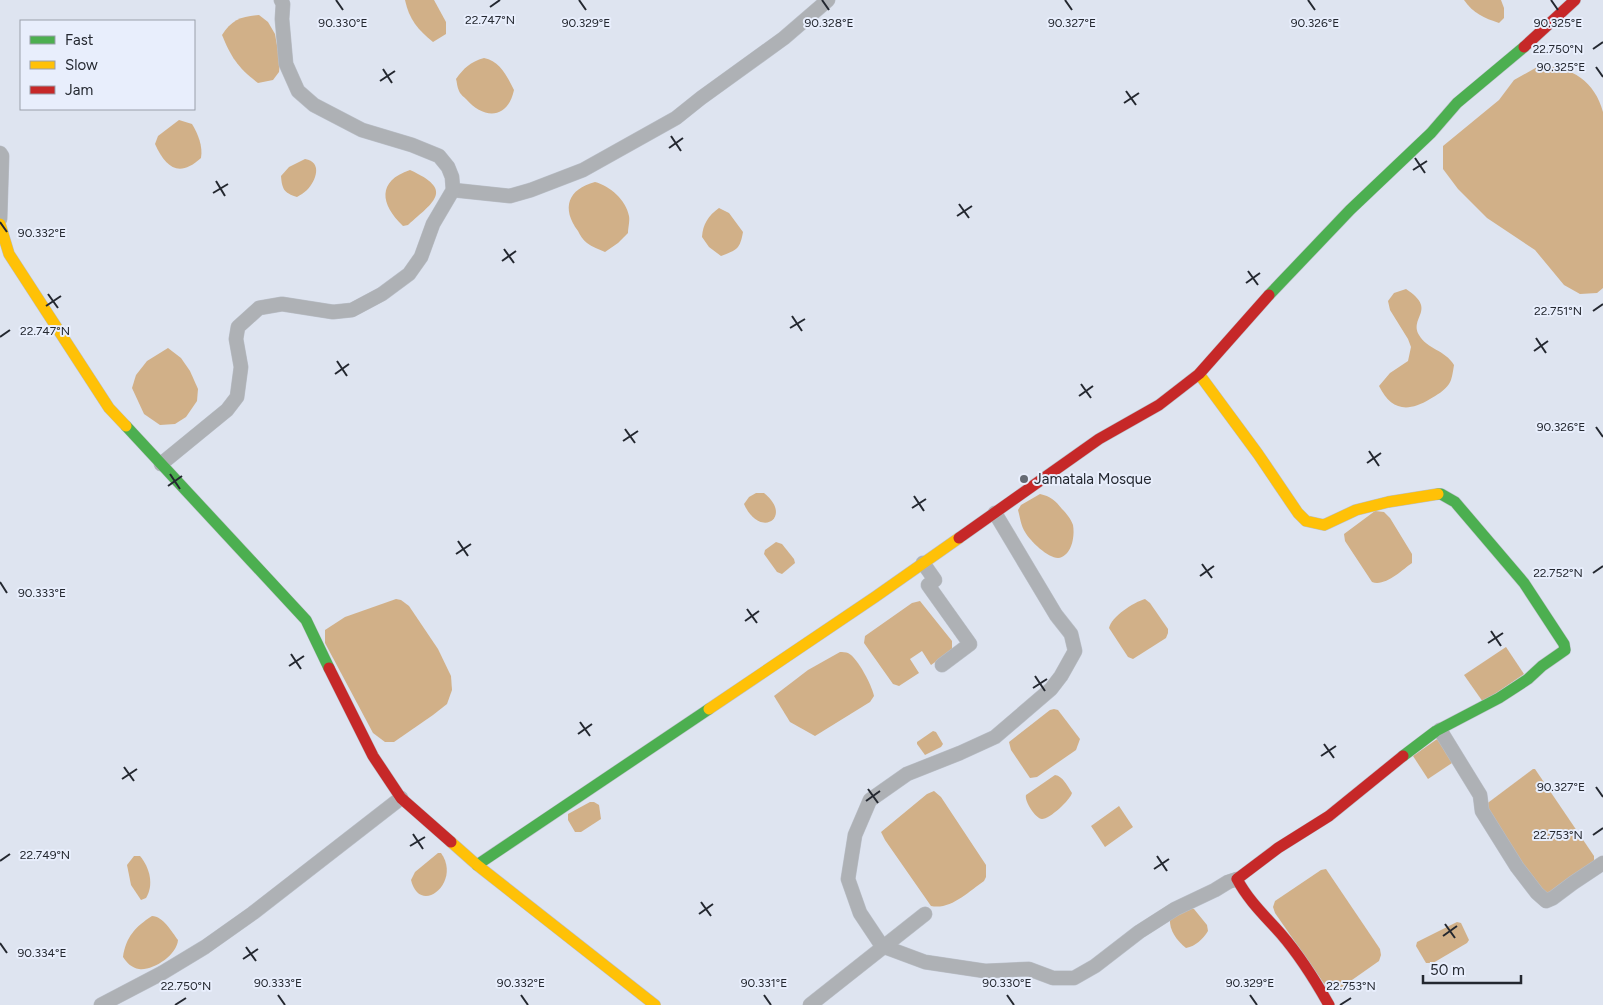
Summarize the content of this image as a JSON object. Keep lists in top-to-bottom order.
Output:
{
  "places": ["Jamatala Mosque"],
  "legend": ["Fast", "Slow", "Jam"],
  "scale_bar": "50 m",
  "coordinates": [
    "22.747°N",
    "90.330°E",
    "90.329°E",
    "90.328°E",
    "90.327°E",
    "90.326°E",
    "90.325°E",
    "22.750°N",
    "90.332°E",
    "22.751°N",
    "22.752°N",
    "90.333°E",
    "22.753°N",
    "22.749°N",
    "90.334°E",
    "90.331°E"
  ]
}
